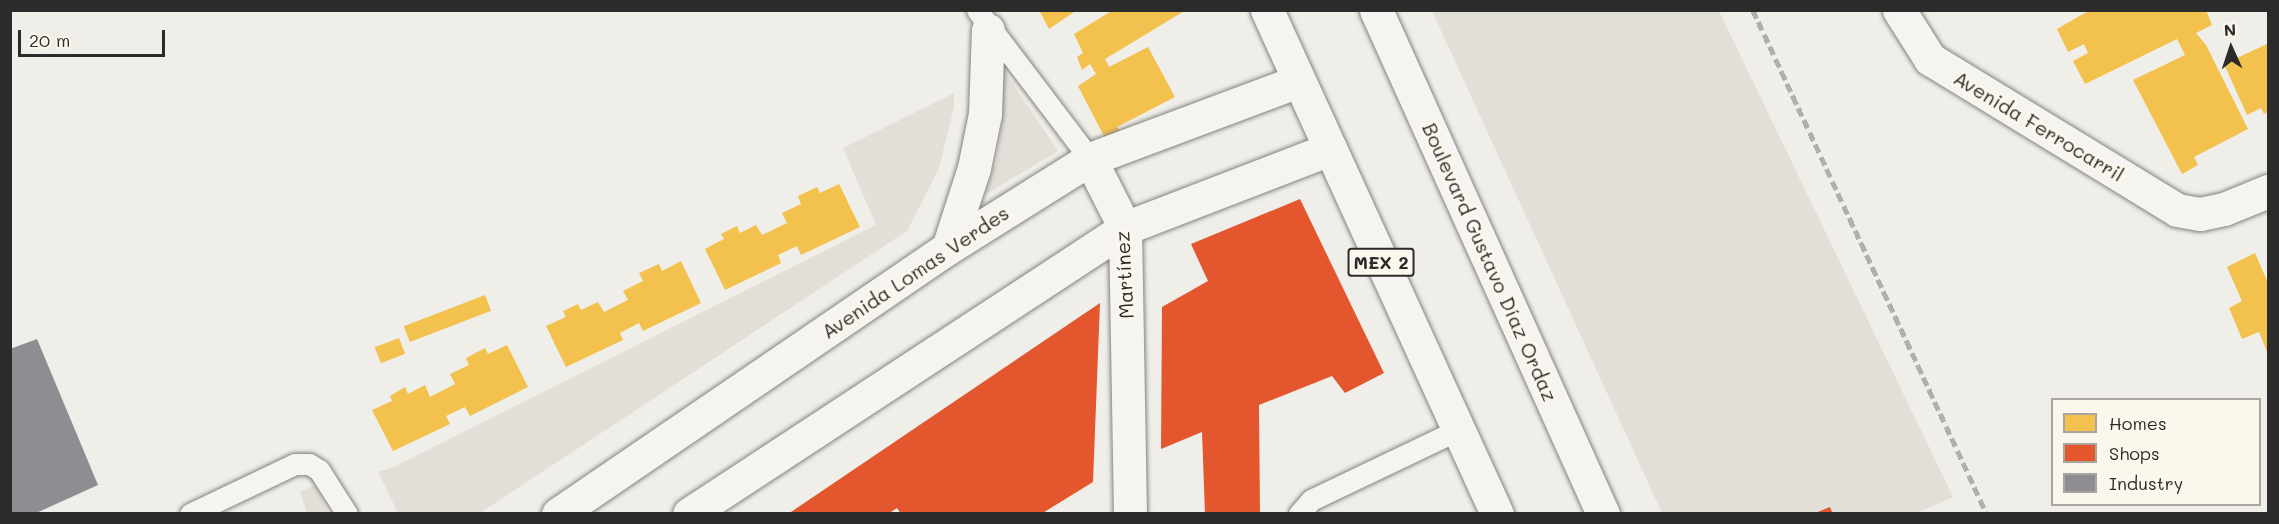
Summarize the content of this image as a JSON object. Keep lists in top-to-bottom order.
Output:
{
  "streets": {
    "street": [
      "Avenida Ferrocarril",
      "MEX 2",
      "Boulevard Gustavo Díaz Ordaz",
      "Avenida Lomas Verdes",
      "Martínez"
    ]
  },
  "crossings": [
    ["MEX 2", "Avenida Lomas Verdes"],
    ["Avenida Lomas Verdes", "Martínez"]
  ],
  "legend": ["Homes", "Shops", "Industry"],
  "scale_bar": "20 m",
  "north": "top"
}
